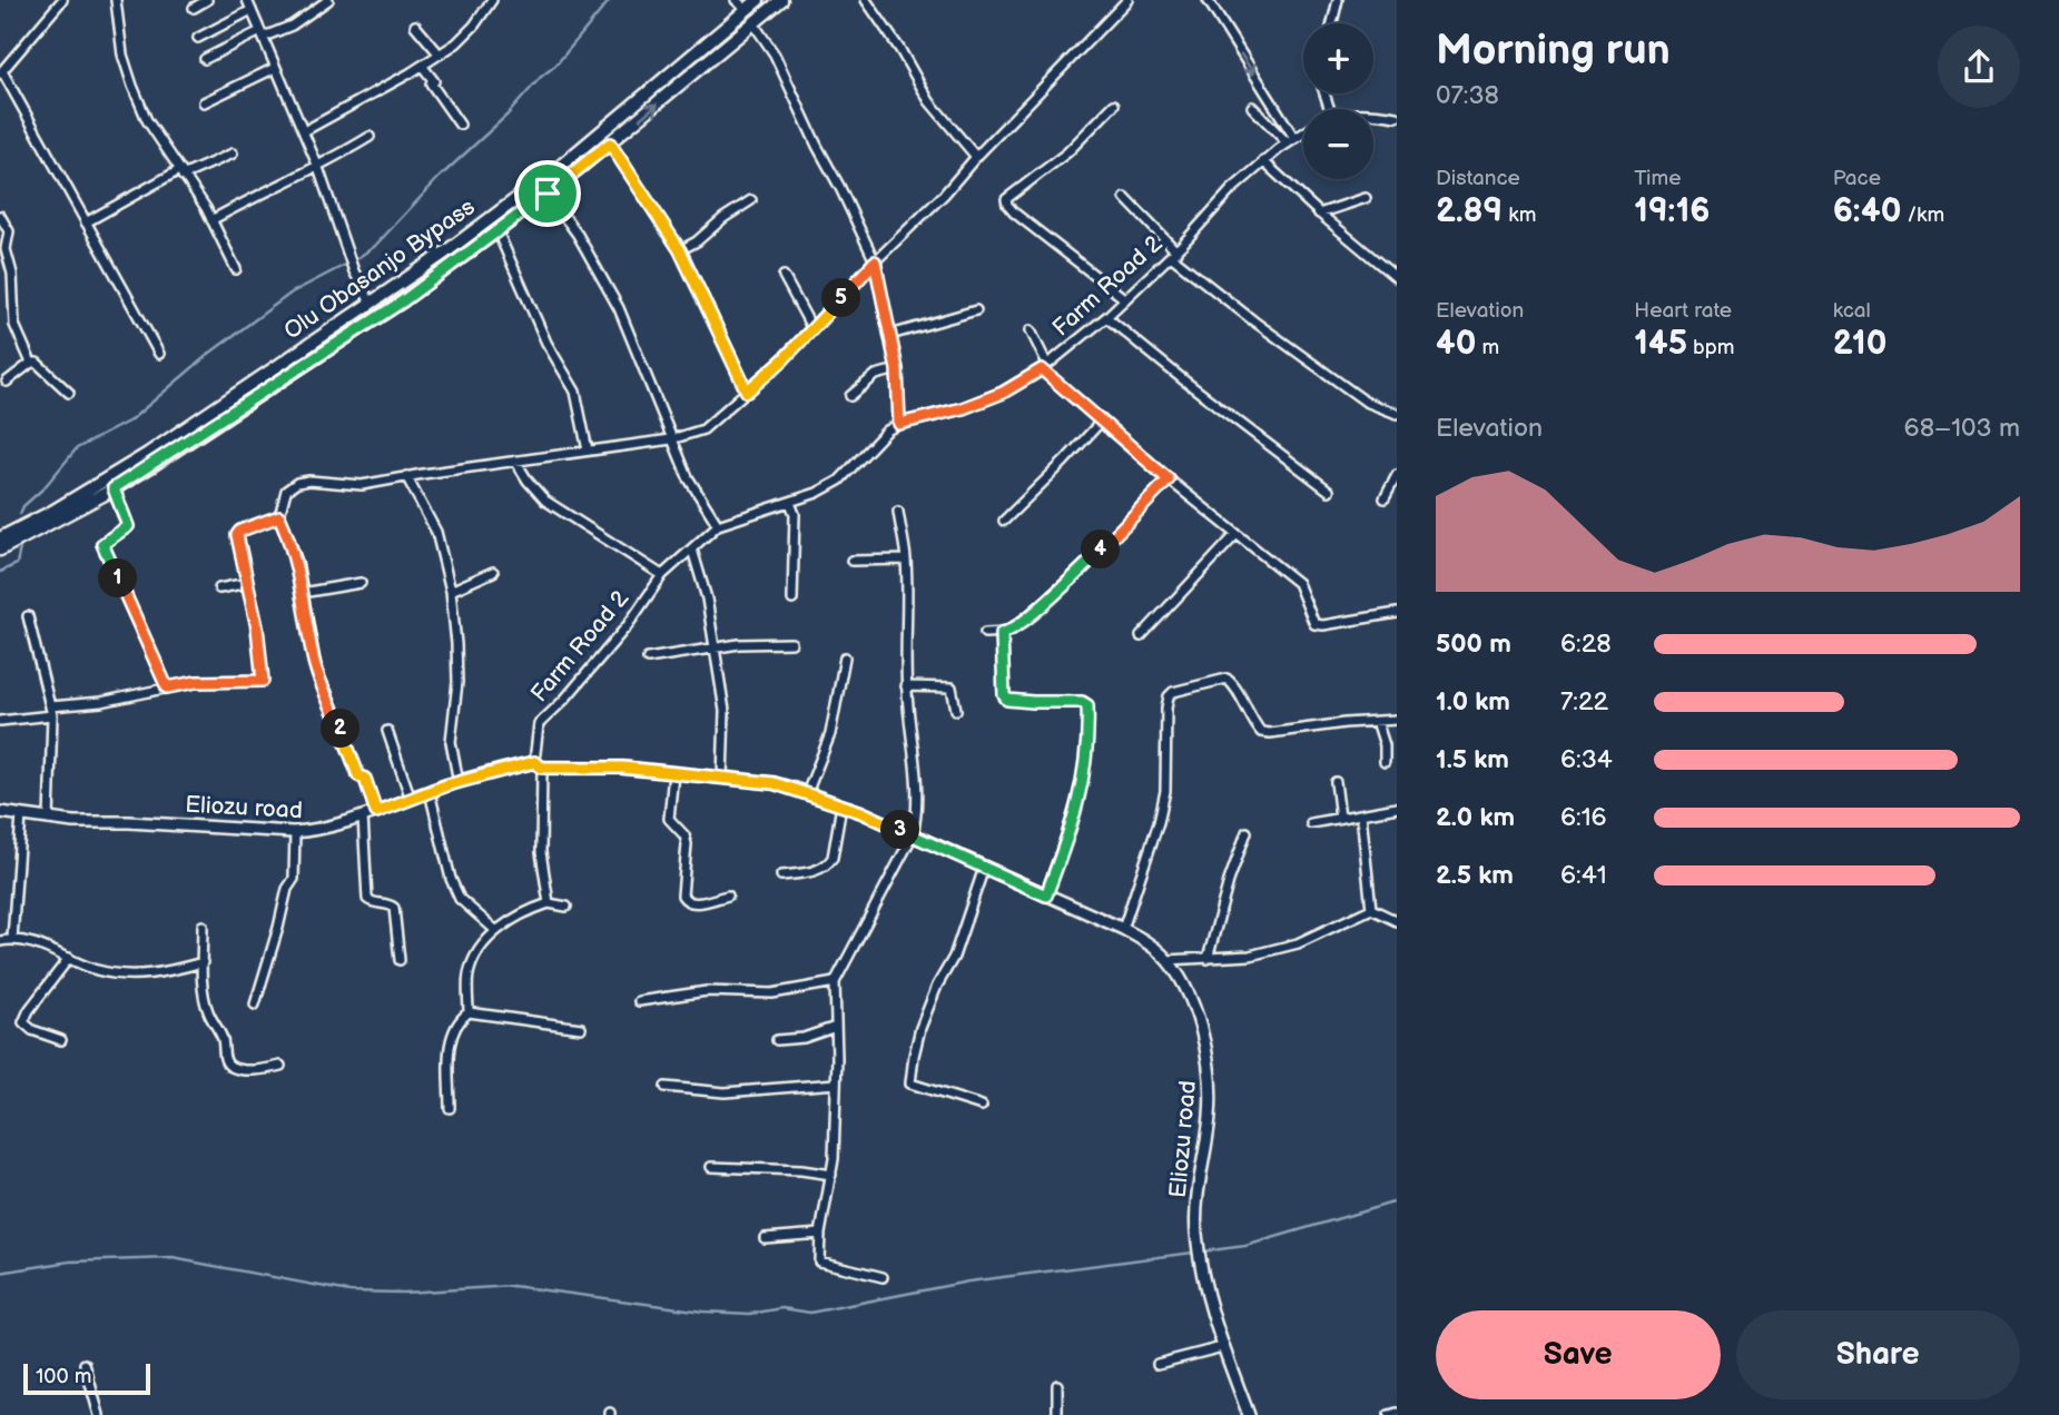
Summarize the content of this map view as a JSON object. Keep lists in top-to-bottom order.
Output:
{
  "streets": {
    "main road": ["Olu Obasanjo Bypass"],
    "street": ["Farm Road 2", "Eliozu road"]
  },
  "crossings": [
    ["Farm Road 2", "Eliozu road"]
  ],
  "scale_bar": "100 m",
  "page": {
    "heading": ["Morning run", "07:38"],
    "map_buttons": ["+", "−"],
    "stats": [
      ["Distance", "2.89 km"],
      ["Time", "19:16"],
      ["Pace", "6:40 /km"],
      ["Elevation", "40 m"],
      ["Heart rate", "145 bpm"],
      ["kcal", "210"]
    ],
    "pins": [
      "5",
      "4",
      "1",
      "2",
      "3"
    ],
    "chart": ["Elevation", "68–103 m"],
    "list": [
      {
        "name": "500 m",
        "note": "6:28"
      },
      {
        "name": "1.0 km",
        "note": "7:22"
      },
      {
        "name": "1.5 km",
        "note": "6:34"
      },
      {
        "name": "2.0 km",
        "note": "6:16"
      },
      {
        "name": "2.5 km",
        "note": "6:41"
      }
    ],
    "buttons": ["Save", "Share"],
    "scale": "100 m"
  }
}
